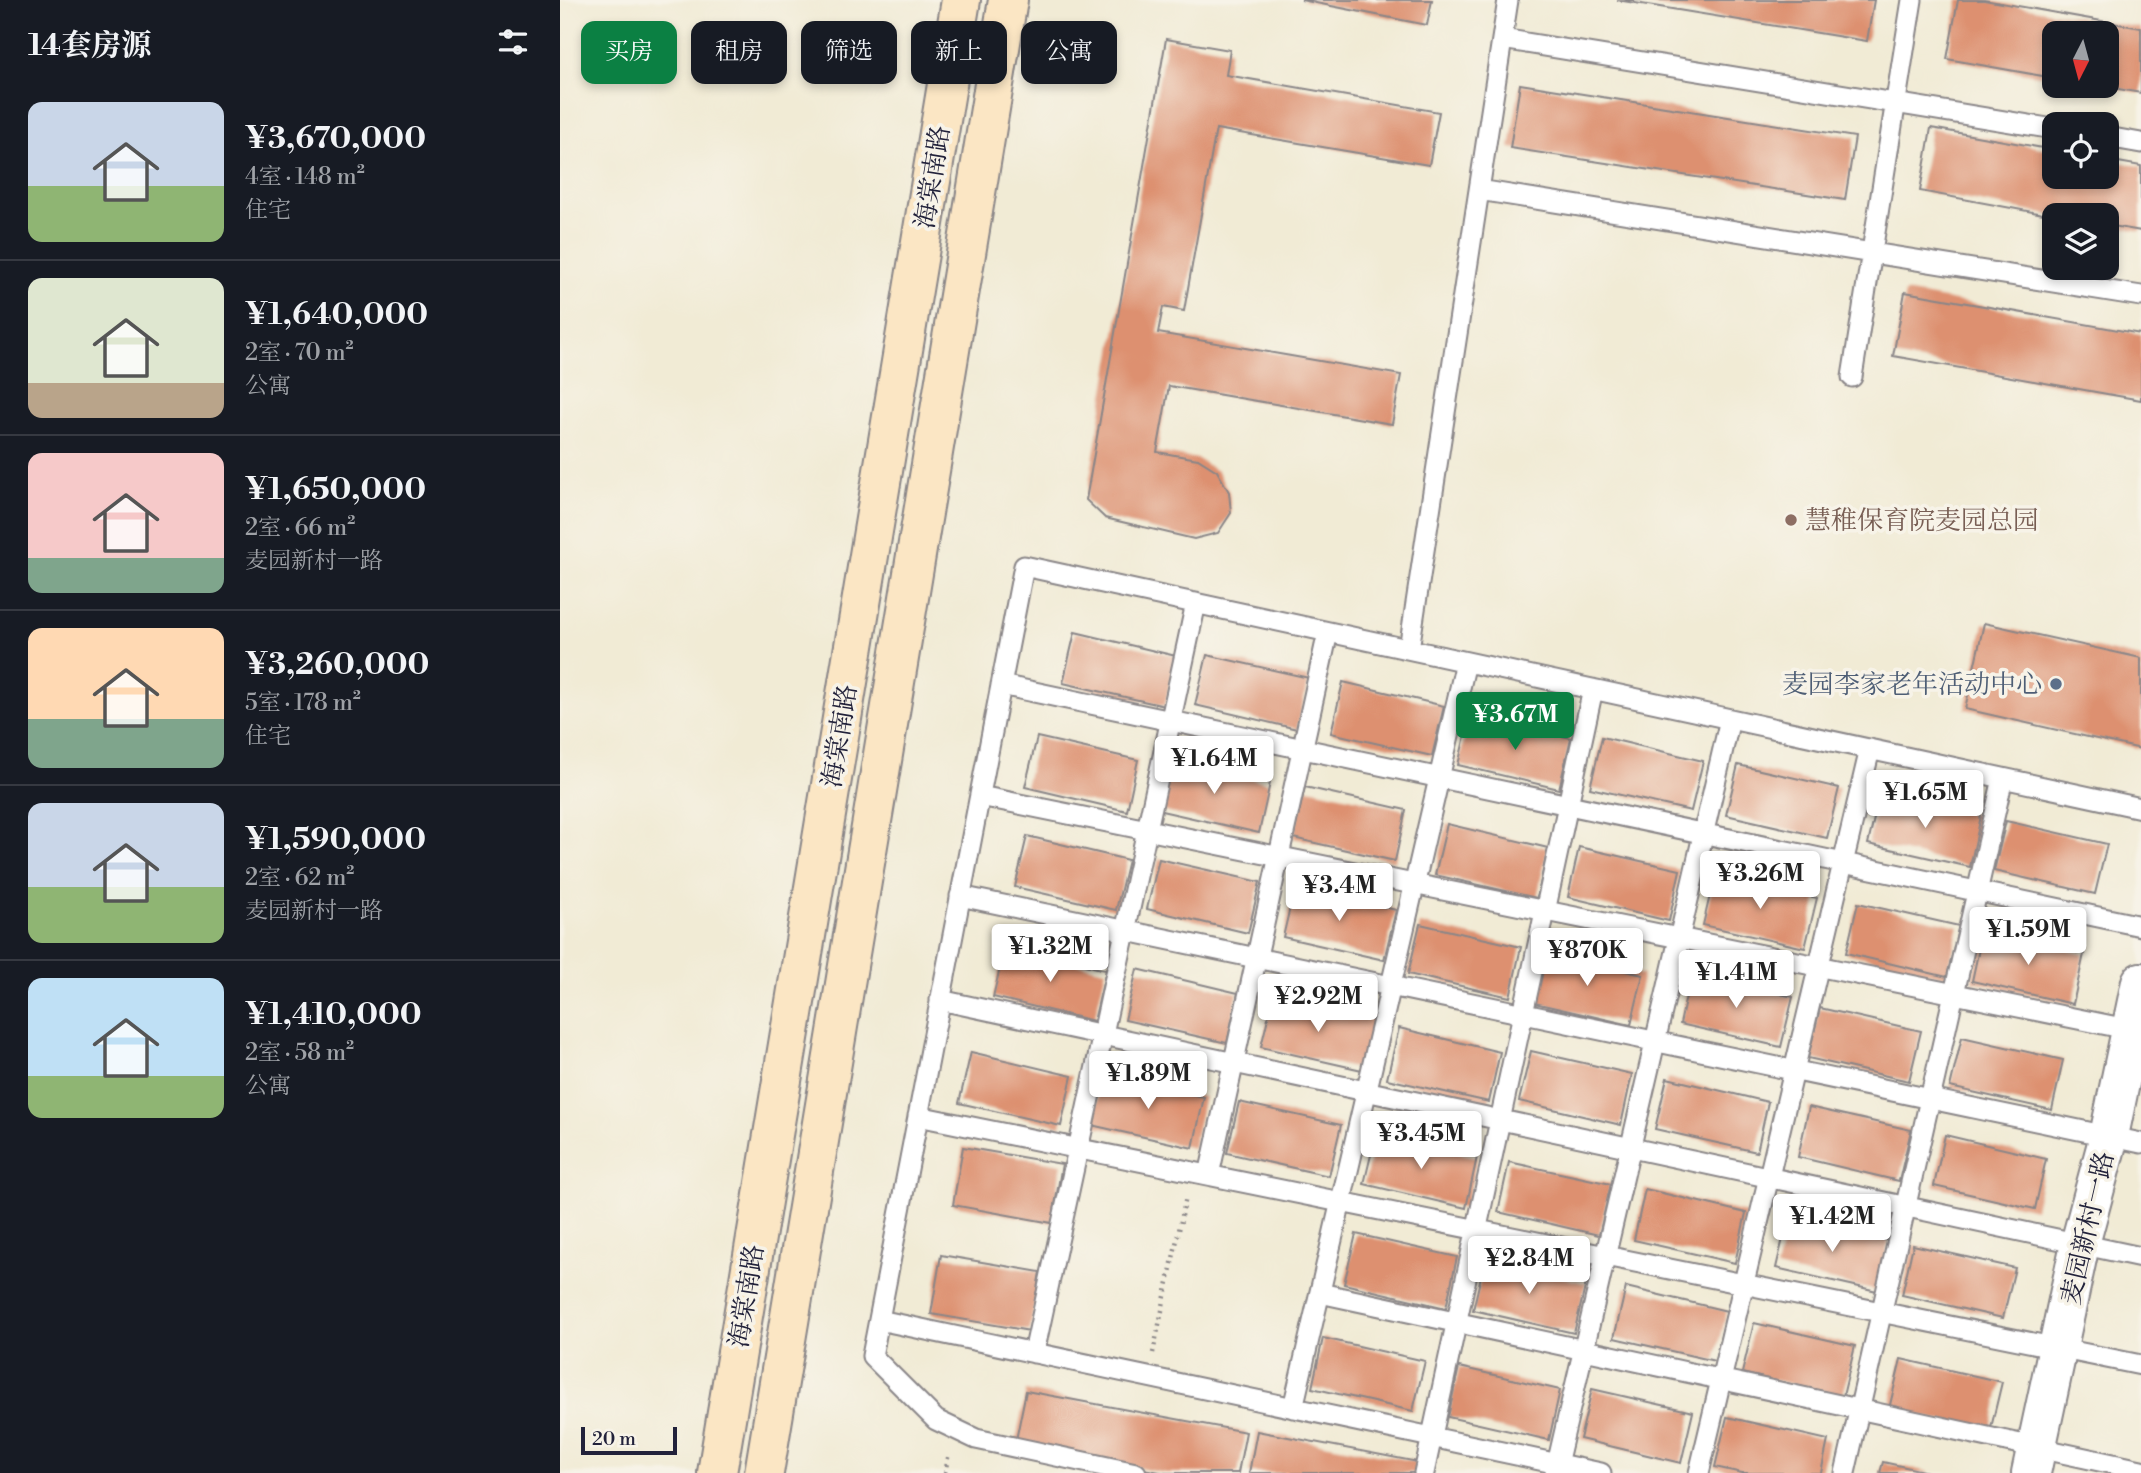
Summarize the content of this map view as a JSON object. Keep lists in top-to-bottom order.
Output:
{
  "streets": {
    "main road": ["海棠南路"],
    "street": ["麦园新村一路"]
  },
  "places": ["慧稚保育院麦园总园", "麦园李家老年活动中心"],
  "scale_bar": "20 m",
  "north": "bottom",
  "page": {
    "heading": "14套房源",
    "chip": [
      "买房",
      "租房",
      "筛选",
      "新上",
      "公寓"
    ],
    "list": [
      {
        "name": "¥3,670,000",
        "note": "4室 · 148 m² · 住宅"
      },
      {
        "name": "¥1,640,000",
        "note": "2室 · 70 m² · 公寓"
      },
      {
        "name": "¥1,650,000",
        "note": "2室 · 66 m² · 麦园新村一路"
      },
      {
        "name": "¥3,260,000",
        "note": "5室 · 178 m² · 住宅"
      },
      {
        "name": "¥1,590,000",
        "note": "2室 · 62 m² · 麦园新村一路"
      },
      {
        "name": "¥1,410,000",
        "note": "2室 · 58 m² · 公寓"
      }
    ],
    "price": [
      "¥3.67M",
      "¥1.64M",
      "¥1.65M",
      "¥3.26M",
      "¥3.4M",
      "¥1.59M",
      "¥1.32M",
      "¥870K",
      "¥1.41M",
      "¥2.92M",
      "¥1.89M",
      "¥3.45M",
      "¥1.42M",
      "¥2.84M"
    ],
    "scale": "20 m"
  }
}
